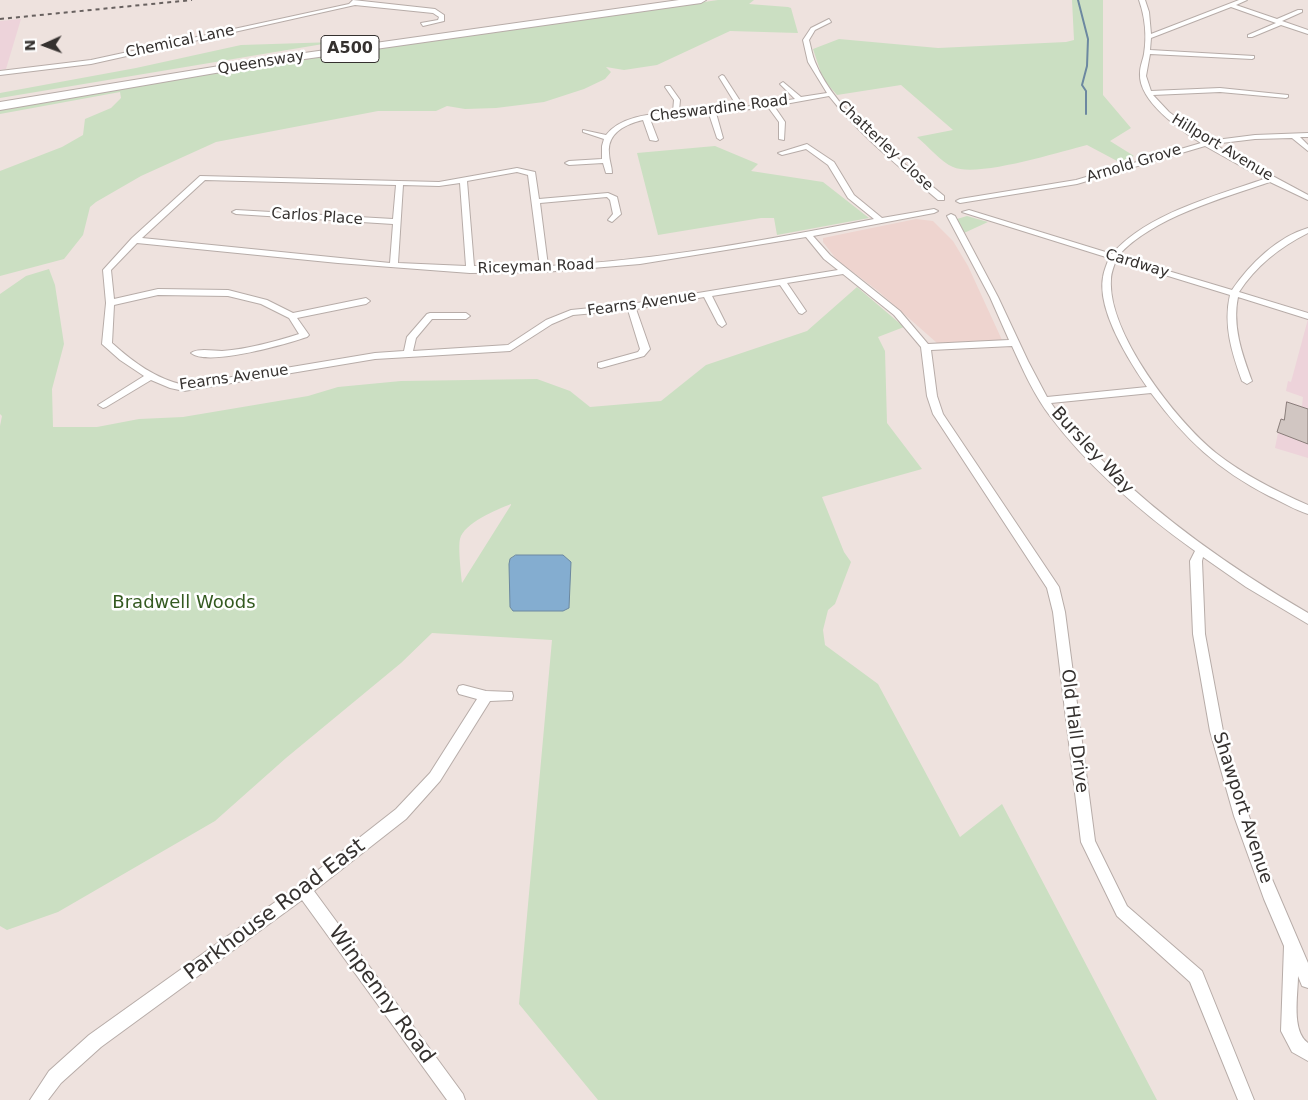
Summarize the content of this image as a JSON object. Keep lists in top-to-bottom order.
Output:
{
  "streets": {
    "highway": ["A500", "Queensway"],
    "street": [
      "Chemical Lane",
      "Cheswardine Road",
      "Chatterley Close",
      "Hillport Avenue",
      "Arnold Grove",
      "Carlos Place",
      "Cardway",
      "Riceyman Road",
      "Fearns Avenue",
      "Bursley Way",
      "Old Hall Drive",
      "Shawport Avenue",
      "Parkhouse Road East",
      "Winpenny Road"
    ]
  },
  "crossings": [
    ["Cheswardine Road", "Chatterley Close"],
    ["Chatterley Close", "Arnold Grove"],
    ["Hillport Avenue", "Arnold Grove"],
    ["Riceyman Road", "Fearns Avenue"],
    ["Bursley Way", "Shawport Avenue"],
    ["Parkhouse Road East", "Winpenny Road"]
  ],
  "parks": ["Bradwell Woods"],
  "north": "left"
}
